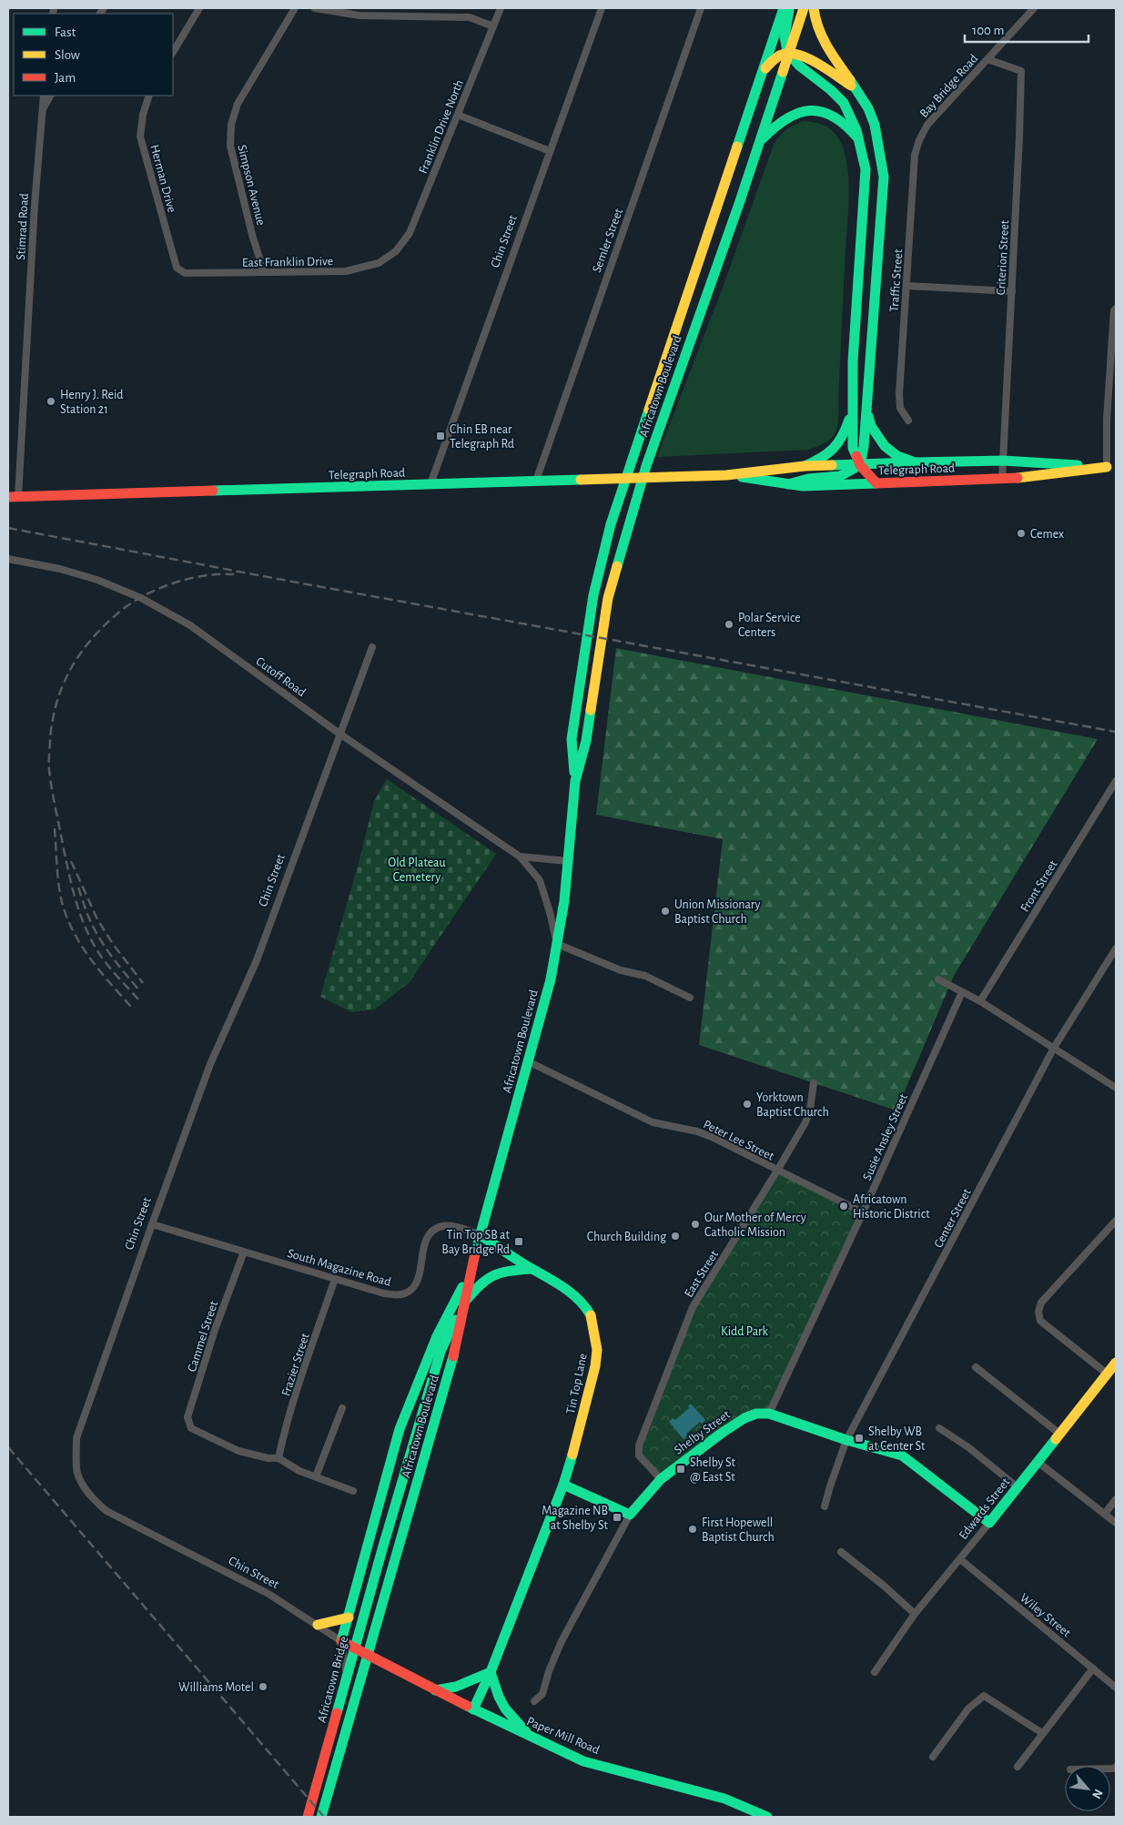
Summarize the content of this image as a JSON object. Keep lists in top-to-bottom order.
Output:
{
  "streets": {
    "main road": [
      "Chin Street",
      "Africatown Boulevard",
      "Telegraph Road",
      "Tin Top Lane",
      "Shelby Street",
      "Edwards Street",
      "Africatown Bridge",
      "Paper Mill Road"
    ],
    "street": [
      "Bay Bridge Road",
      "Franklin Drive North",
      "Herman Drive",
      "Simpson Avenue",
      "Stimrad Road",
      "Semler Street",
      "Criterion Street",
      "East Franklin Drive",
      "Traffic Street",
      "Cutoff Road",
      "Front Street",
      "Susie Ansley Street",
      "Peter Lee Street",
      "Center Street",
      "South Magazine Road",
      "East Street",
      "Cammel Street",
      "Frazier Street",
      "Wiley Street"
    ]
  },
  "crossings": [
    ["Bay Bridge Road", "Criterion Street"],
    ["Bay Bridge Road", "Traffic Street"],
    ["Franklin Drive North", "East Franklin Drive"],
    ["Herman Drive", "East Franklin Drive"],
    ["Simpson Avenue", "East Franklin Drive"],
    ["Stimrad Road", "Telegraph Road"],
    ["Semler Street", "Telegraph Road"],
    ["Chin Street", "Telegraph Road"],
    ["Chin Street", "Cutoff Road"],
    ["Chin Street", "South Magazine Road"],
    ["Chin Street", "Paper Mill Road"],
    ["Criterion Street", "Telegraph Road"],
    ["Africatown Boulevard", "Cutoff Road"],
    ["Africatown Boulevard", "Peter Lee Street"],
    ["Africatown Boulevard", "South Magazine Road"],
    ["Africatown Boulevard", "Tin Top Lane"],
    ["Africatown Boulevard", "Africatown Bridge"],
    ["Susie Ansley Street", "Peter Lee Street"],
    ["Susie Ansley Street", "Shelby Street"],
    ["Peter Lee Street", "East Street"],
    ["Center Street", "Shelby Street"],
    ["South Magazine Road", "Cammel Street"],
    ["South Magazine Road", "Frazier Street"],
    ["South Magazine Road", "Tin Top Lane"],
    ["East Street", "Shelby Street"],
    ["Cammel Street", "Frazier Street"],
    ["Tin Top Lane", "Paper Mill Road"],
    ["Shelby Street", "Edwards Street"],
    ["Edwards Street", "Wiley Street"]
  ],
  "parks": ["Old Plateau Cemetery", "Kidd Park"],
  "places": {
    "other": [
      "Henry J. Reid Station 21",
      "Cemex",
      "Polar Service Centers",
      "Union Missionary Baptist Church",
      "Yorktown Baptist Church",
      "Africatown Historic District",
      "Our Mother of Mercy Catholic Mission",
      "Church Building",
      "First Hopewell Baptist Church",
      "Williams Motel"
    ],
    "transit": [
      "Chin EB near Telegraph Rd",
      "Tin Top SB at Bay Bridge Rd",
      "Shelby WB at Center St",
      "Shelby St @ East St",
      "Magazine NB at Shelby St"
    ]
  },
  "legend": ["Fast", "Slow", "Jam"],
  "scale_bar": "100 m",
  "north": "bottom right"
}
